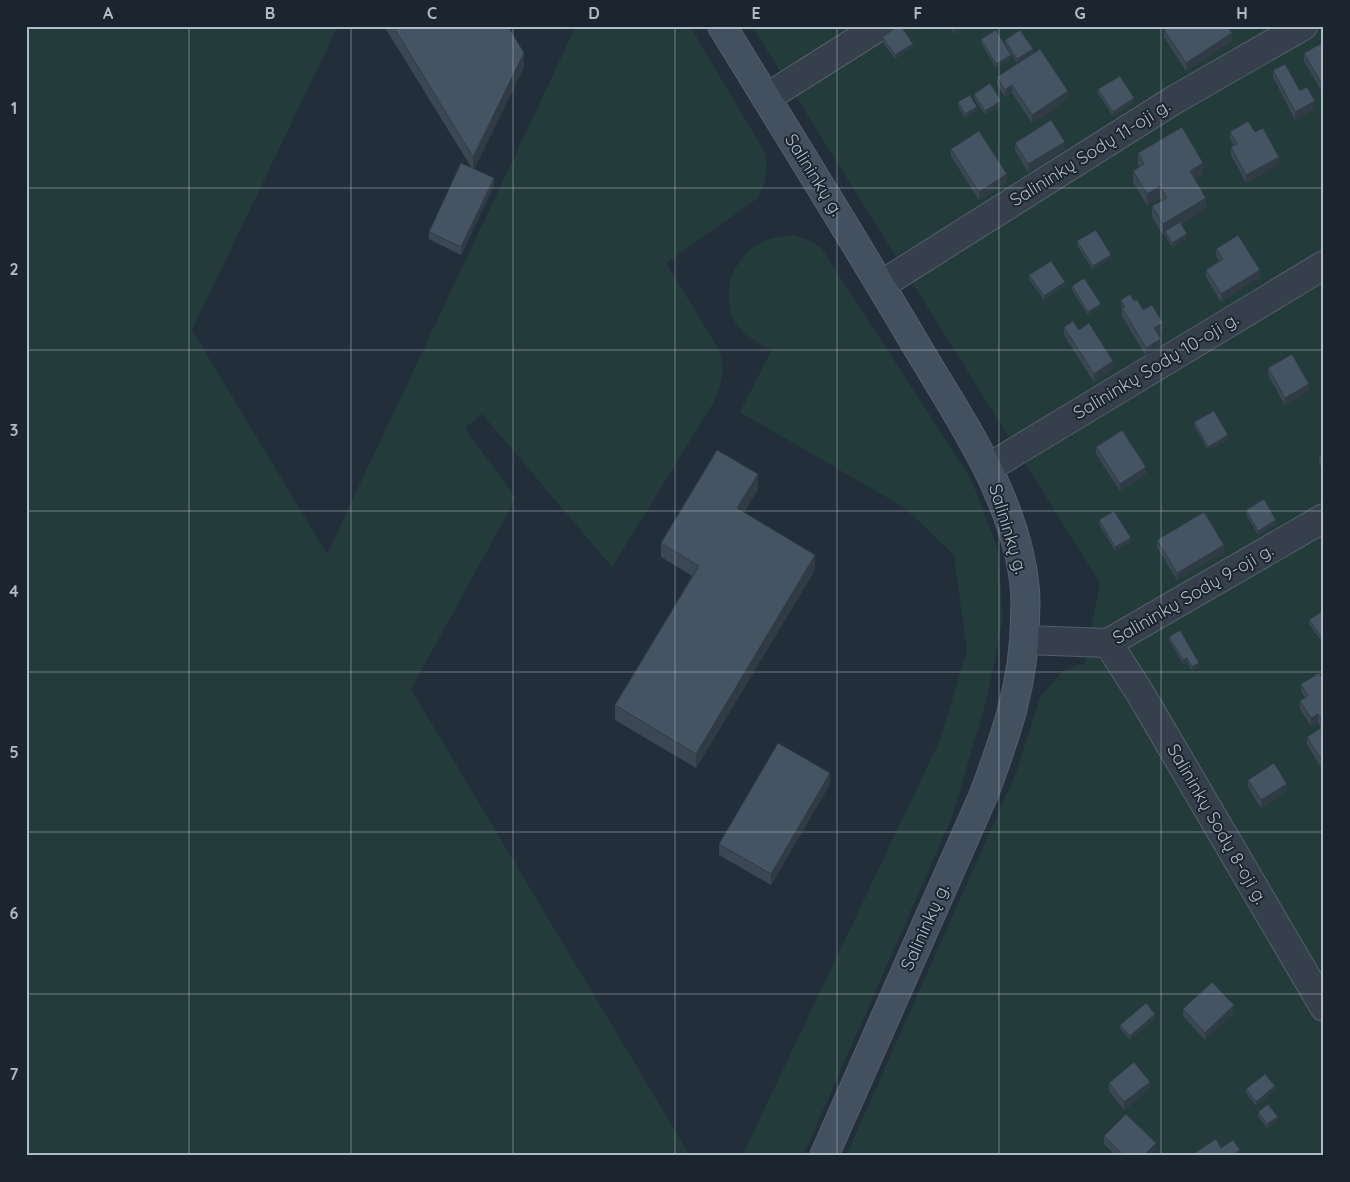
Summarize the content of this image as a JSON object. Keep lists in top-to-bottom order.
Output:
{
  "streets": {
    "main road": ["Salininkų g."],
    "street": [
      "Salininkų Sodų 11-oji g.",
      "Salininkų Sodų 10-oji g.",
      "Salininkų Sodų 9-oji g.",
      "Salininkų Sodų 8-oji g."
    ]
  },
  "crossings": [
    ["Salininkų Sodų 11-oji g.", "Salininkų g."],
    ["Salininkų g.", "Salininkų Sodų 10-oji g."],
    ["Salininkų g.", "Salininkų Sodų 9-oji g."],
    ["Salininkų Sodų 9-oji g.", "Salininkų Sodų 8-oji g."]
  ],
  "grid": {
    "columns": [
      "A",
      "B",
      "C",
      "D",
      "E",
      "F",
      "G",
      "H"
    ],
    "rows": [
      "1",
      "2",
      "3",
      "4",
      "5",
      "6",
      "7"
    ]
  }
}
